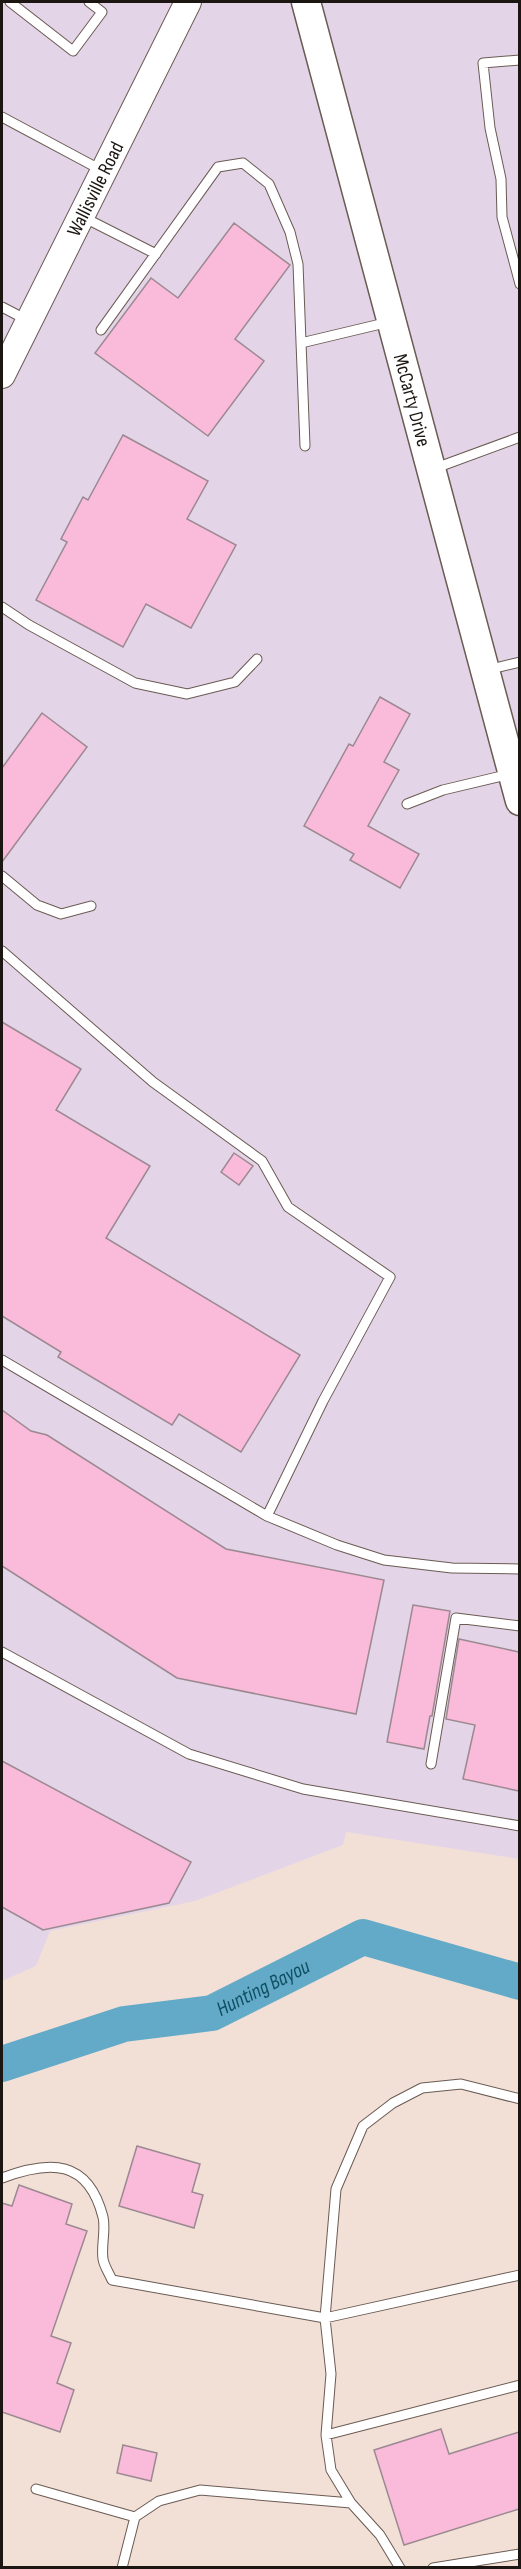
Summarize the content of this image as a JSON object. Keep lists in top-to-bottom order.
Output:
{
  "streets": {
    "main road": ["Wallisville Road", "McCarty Drive"]
  },
  "water": ["Hunting Bayou"]
}
